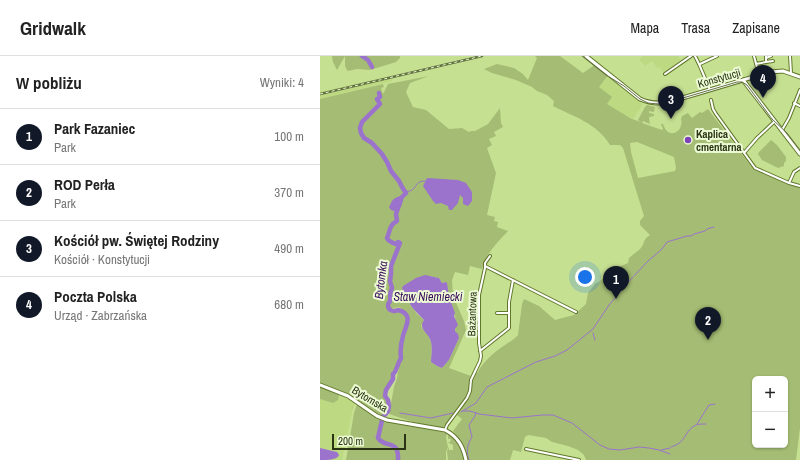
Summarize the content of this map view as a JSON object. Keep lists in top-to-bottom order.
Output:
{
  "streets": {
    "street": ["Konstytucji", "Bażantowa", "Bytomska"]
  },
  "crossings": [
    ["Bażantowa", "Bytomska"]
  ],
  "water": ["Bytomka", "Staw Niemiecki"],
  "places": ["Kaplica cmentarna"],
  "scale_bar": "200 m",
  "page": {
    "header": "Gridwalk",
    "nav": ["Mapa", "Trasa", "Zapisane"],
    "heading": ["W pobliżu", "Wyniki: 4"],
    "pins": [
      "4",
      "3",
      "1",
      "2"
    ],
    "list": [
      {
        "mark": "1",
        "name": "Park Fazaniec",
        "note": "Park",
        "value": "100 m"
      },
      {
        "mark": "2",
        "name": "ROD Perła",
        "note": "Park",
        "value": "370 m"
      },
      {
        "mark": "3",
        "name": "Kościół pw. Świętej Rodziny",
        "note": "Kościół · Konstytucji",
        "value": "490 m"
      },
      {
        "mark": "4",
        "name": "Poczta Polska",
        "note": "Urząd · Zabrzańska",
        "value": "680 m"
      }
    ],
    "map_buttons": ["+", "−"],
    "scale": "200 m"
  }
}
